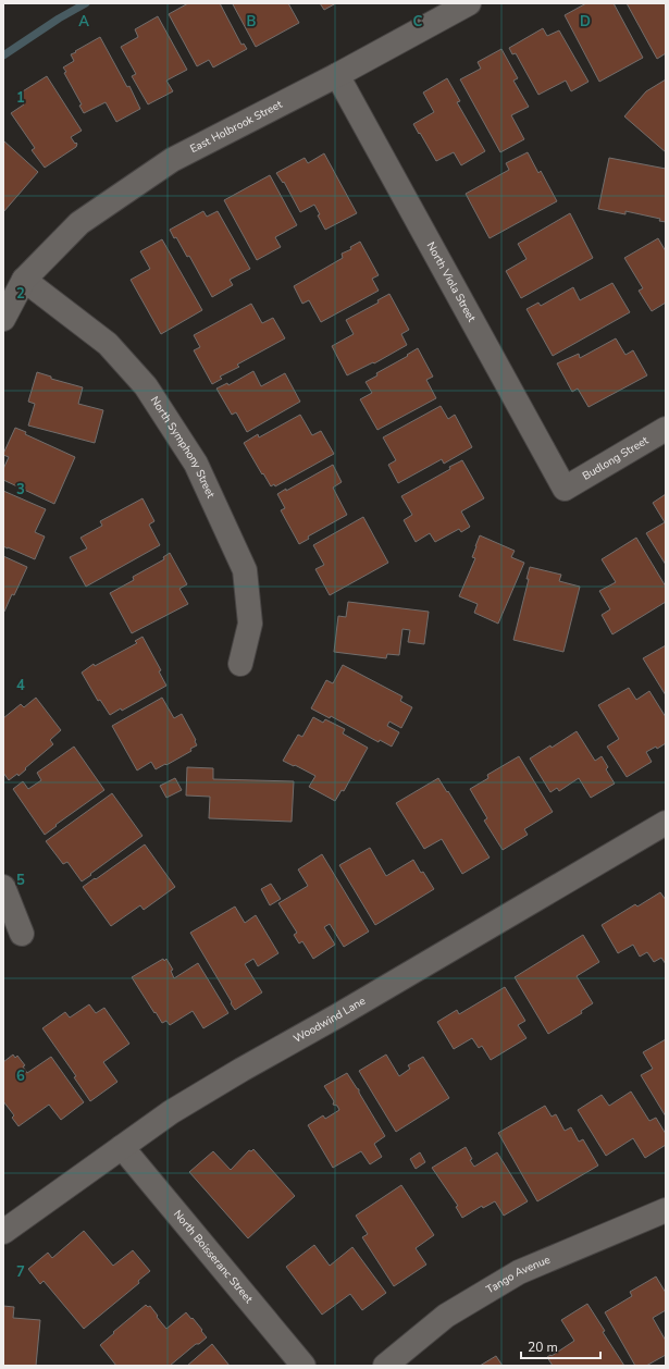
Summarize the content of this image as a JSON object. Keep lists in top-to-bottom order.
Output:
{
  "streets": {
    "street": [
      "East Holbrook Street",
      "North Viola Street",
      "North Symphony Street",
      "Budlong Street",
      "Woodwind Lane",
      "North Boisseranc Street",
      "Tango Avenue"
    ]
  },
  "crossings": [
    ["East Holbrook Street", "North Viola Street"],
    ["East Holbrook Street", "North Symphony Street"],
    ["North Viola Street", "Budlong Street"],
    ["Woodwind Lane", "North Boisseranc Street"]
  ],
  "scale_bar": "20 m",
  "grid": {
    "columns": [
      "A",
      "B",
      "C",
      "D"
    ],
    "rows": [
      "1",
      "2",
      "3",
      "4",
      "5",
      "6",
      "7"
    ]
  }
}
